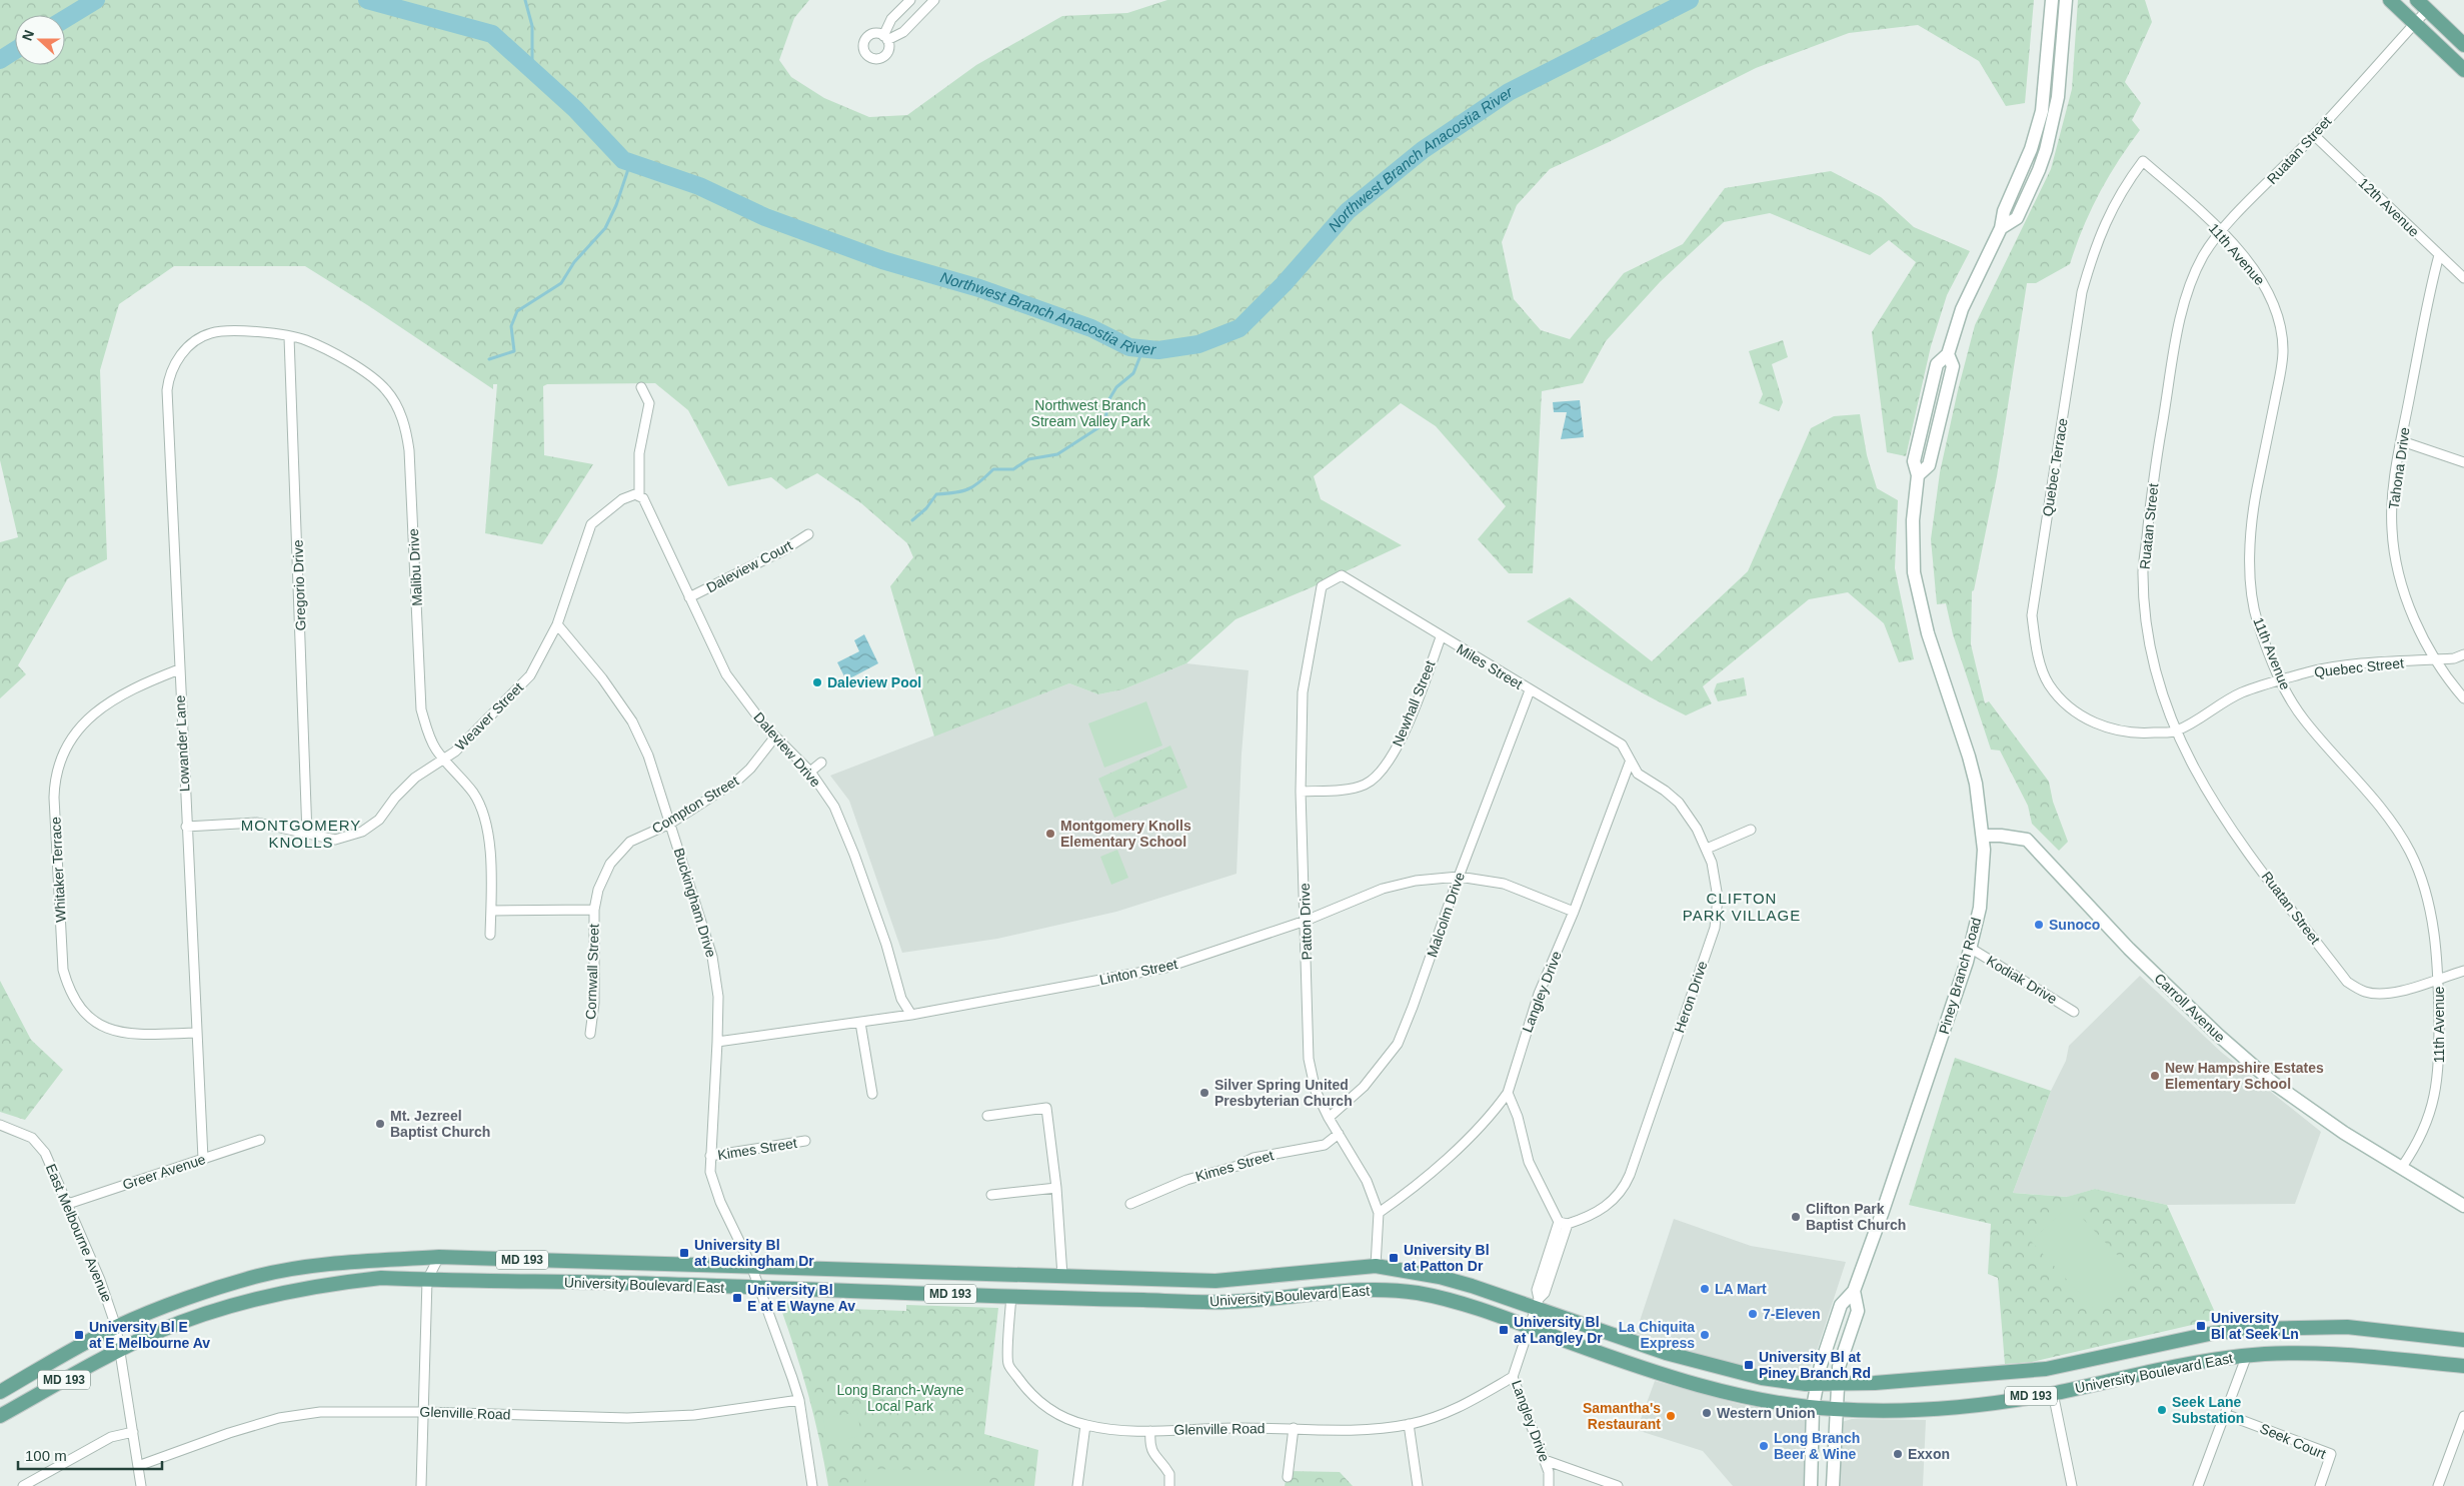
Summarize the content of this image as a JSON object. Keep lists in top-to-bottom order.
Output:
{
  "streets": {
    "main road": [
      "Piney Branch Road",
      "Carroll Avenue",
      "MD 193",
      "University Boulevard East"
    ],
    "street": [
      "Ruatan Street",
      "12th Avenue",
      "11th Avenue",
      "Quebec Terrace",
      "Tahona Drive",
      "Daleview Court",
      "Malibu Drive",
      "Gregorio Drive",
      "Miles Street",
      "Quebec Street",
      "Newhall Street",
      "Weaver Street",
      "Lowander Lane",
      "Daleview Drive",
      "Compton Street",
      "Whitaker Terrace",
      "Buckingham Drive",
      "Malcolm Drive",
      "Patton Drive",
      "Cornwall Street",
      "Linton Street",
      "Kodiak Drive",
      "Langley Drive",
      "Heron Drive",
      "Kimes Street",
      "Greer Avenue",
      "East Melbourne Avenue",
      "Glenville Road",
      "Seek Court"
    ]
  },
  "crossings": [
    ["Ruatan Street", "12th Avenue"],
    ["Ruatan Street", "11th Avenue"],
    ["Ruatan Street", "Quebec Terrace"],
    ["Ruatan Street", "Quebec Street"],
    ["12th Avenue", "Tahona Drive"],
    ["11th Avenue", "Quebec Terrace"],
    ["11th Avenue", "Quebec Street"],
    ["11th Avenue", "Carroll Avenue"],
    ["Quebec Terrace", "Quebec Street"],
    ["Tahona Drive", "Quebec Street"],
    ["Daleview Court", "Daleview Drive"],
    ["Malibu Drive", "Gregorio Drive"],
    ["Malibu Drive", "Weaver Street"],
    ["Malibu Drive", "Lowander Lane"],
    ["Gregorio Drive", "Weaver Street"],
    ["Miles Street", "Newhall Street"],
    ["Miles Street", "Malcolm Drive"],
    ["Miles Street", "Patton Drive"],
    ["Miles Street", "Langley Drive"],
    ["Miles Street", "Heron Drive"],
    ["Newhall Street", "Patton Drive"],
    ["Weaver Street", "Lowander Lane"],
    ["Weaver Street", "Daleview Drive"],
    ["Weaver Street", "Buckingham Drive"],
    ["Lowander Lane", "Whitaker Terrace"],
    ["Lowander Lane", "Greer Avenue"],
    ["Daleview Drive", "Compton Street"],
    ["Daleview Drive", "Linton Street"],
    ["Compton Street", "Buckingham Drive"],
    ["Compton Street", "Cornwall Street"],
    ["Buckingham Drive", "Linton Street"],
    ["Buckingham Drive", "Kimes Street"],
    ["Buckingham Drive", "University Boulevard East"],
    ["Buckingham Drive", "Glenville Road"],
    ["Malcolm Drive", "Patton Drive"],
    ["Malcolm Drive", "Linton Street"],
    ["Patton Drive", "Linton Street"],
    ["Patton Drive", "Kimes Street"],
    ["Patton Drive", "University Boulevard East"],
    ["Linton Street", "Langley Drive"],
    ["Piney Branch Road", "Kodiak Drive"],
    ["Piney Branch Road", "Carroll Avenue"],
    ["Piney Branch Road", "University Boulevard East"],
    ["Langley Drive", "Heron Drive"],
    ["Langley Drive", "University Boulevard East"],
    ["Langley Drive", "Glenville Road"],
    ["Greer Avenue", "East Melbourne Avenue"],
    ["East Melbourne Avenue", "University Boulevard East"],
    ["East Melbourne Avenue", "Glenville Road"],
    ["University Boulevard East", "Glenville Road"]
  ],
  "districts": ["MONTGOMERY KNOLLS", "CLIFTON PARK VILLAGE"],
  "water": ["Northwest Branch Anacostia River"],
  "parks": ["Northwest Branch Stream Valley Park", "Long Branch-Wayne Local Park"],
  "places": {
    "other": [
      "Daleview Pool",
      "Montgomery Knolls Elementary School",
      "Sunoco",
      "New Hampshire Estates Elementary School",
      "Silver Spring United Presbyterian Church",
      "Mt. Jezreel Baptist Church",
      "Clifton Park Baptist Church",
      "LA Mart",
      "7-Eleven",
      "La Chiquita Express",
      "Seek Lane Substation",
      "Western Union",
      "Samantha's Restaurant",
      "Long Branch Beer & Wine",
      "Exxon"
    ],
    "transit": [
      "University Bl at Buckingham Dr",
      "University Bl at Patton Dr",
      "University Bl E at E Wayne Av",
      "University Bl at Seek Ln",
      "University Bl at Langley Dr",
      "University Bl E at E Melbourne Av",
      "University Bl at Piney Branch Rd"
    ]
  },
  "scale_bar": "100 m",
  "north": "left"
}
